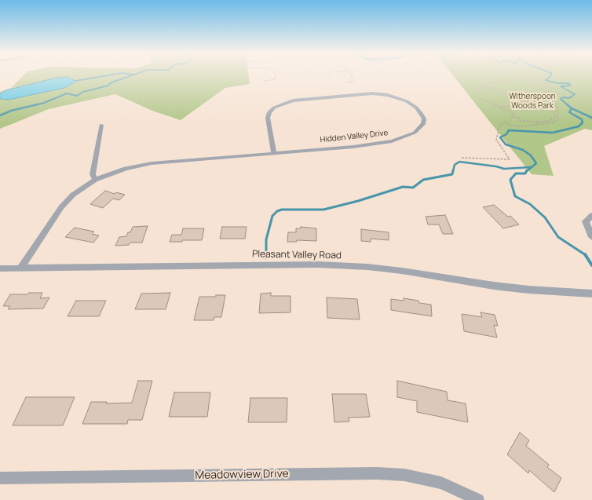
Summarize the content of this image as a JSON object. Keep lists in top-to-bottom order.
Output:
{
  "streets": {
    "street": ["Hidden Valley Drive", "Pleasant Valley Road", "Meadowview Drive"]
  },
  "crossings": [
    ["Hidden Valley Drive", "Pleasant Valley Road"]
  ],
  "parks": ["Witherspoon Woods Park"]
}
